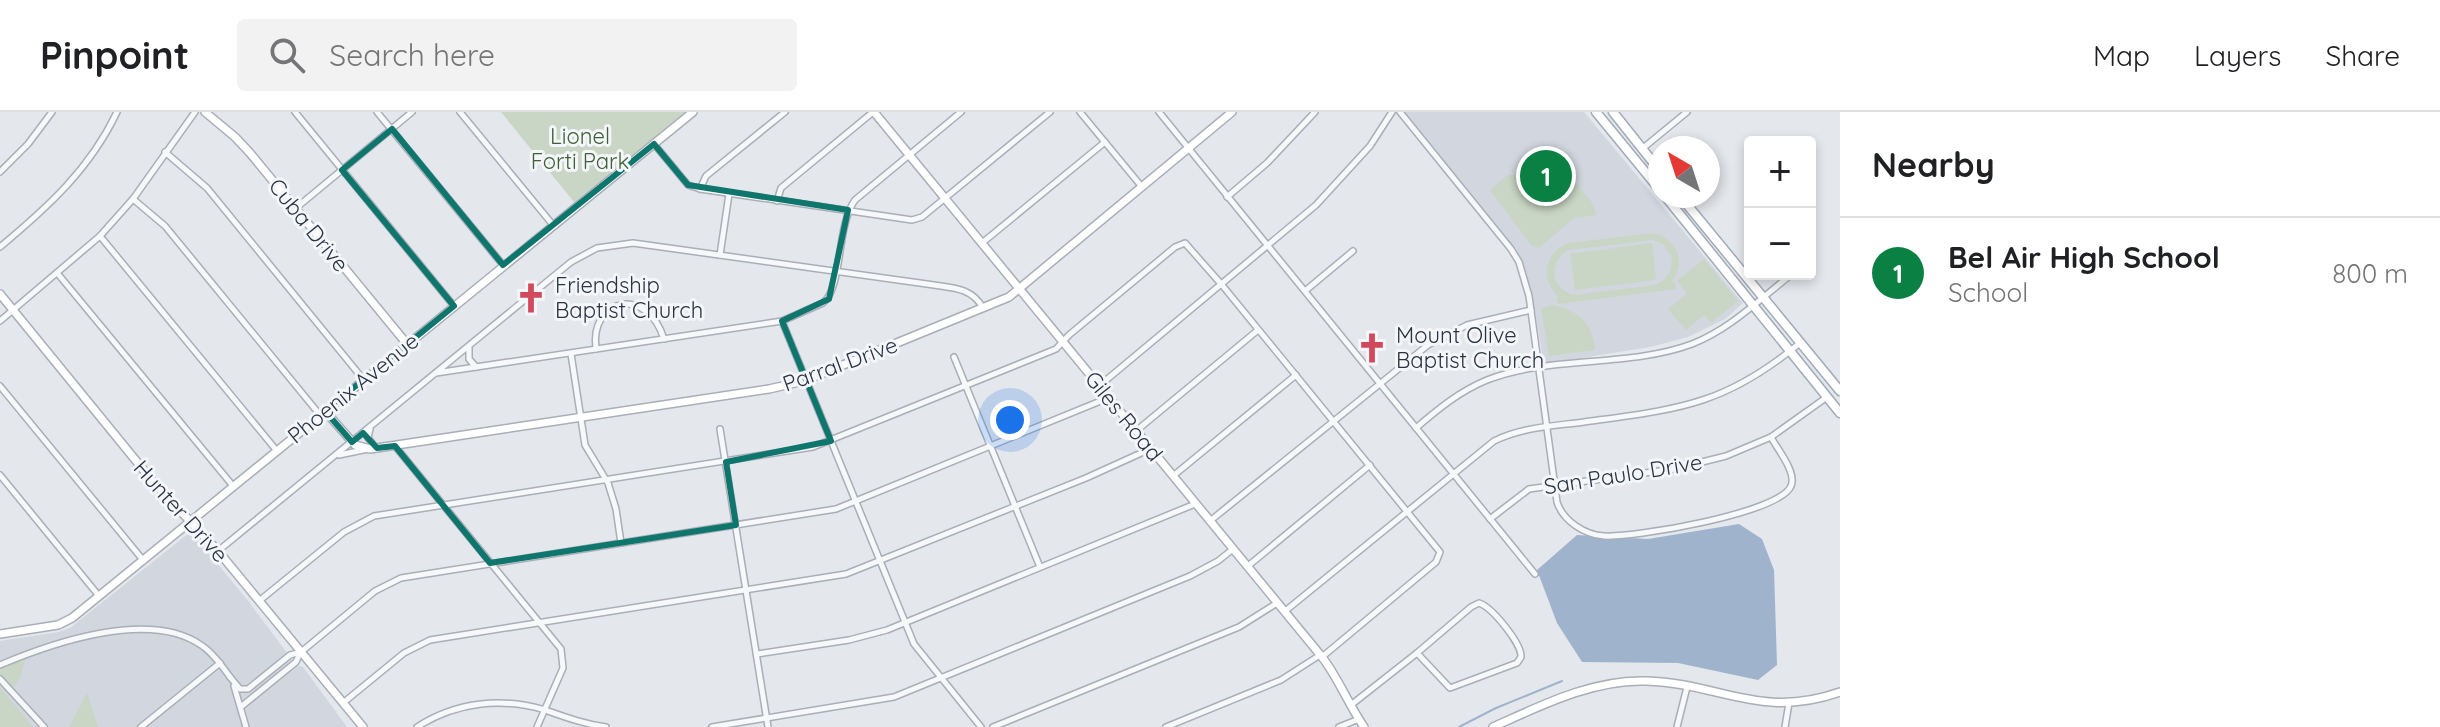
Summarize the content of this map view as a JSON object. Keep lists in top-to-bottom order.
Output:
{
  "streets": {
    "street": [
      "Cuba Drive",
      "Parral Drive",
      "Phoenix Avenue",
      "Giles Road",
      "San Paulo Drive",
      "Hunter Drive"
    ]
  },
  "crossings": [
    ["Cuba Drive", "Phoenix Avenue"],
    ["Parral Drive", "Giles Road"],
    ["Phoenix Avenue", "Hunter Drive"]
  ],
  "parks": ["Lionel Forti Park"],
  "places": {
    "church": ["Friendship Baptist Church", "Mount Olive Baptist Church"]
  },
  "north": "top left",
  "page": {
    "header": "Pinpoint",
    "search": "Search here",
    "nav": ["Map", "Layers", "Share"],
    "heading": "Nearby",
    "map_buttons": ["+", "−"],
    "pins": "1",
    "list": [
      {
        "mark": "1",
        "name": "Bel Air High School",
        "note": "School",
        "value": "800 m"
      }
    ]
  }
}
